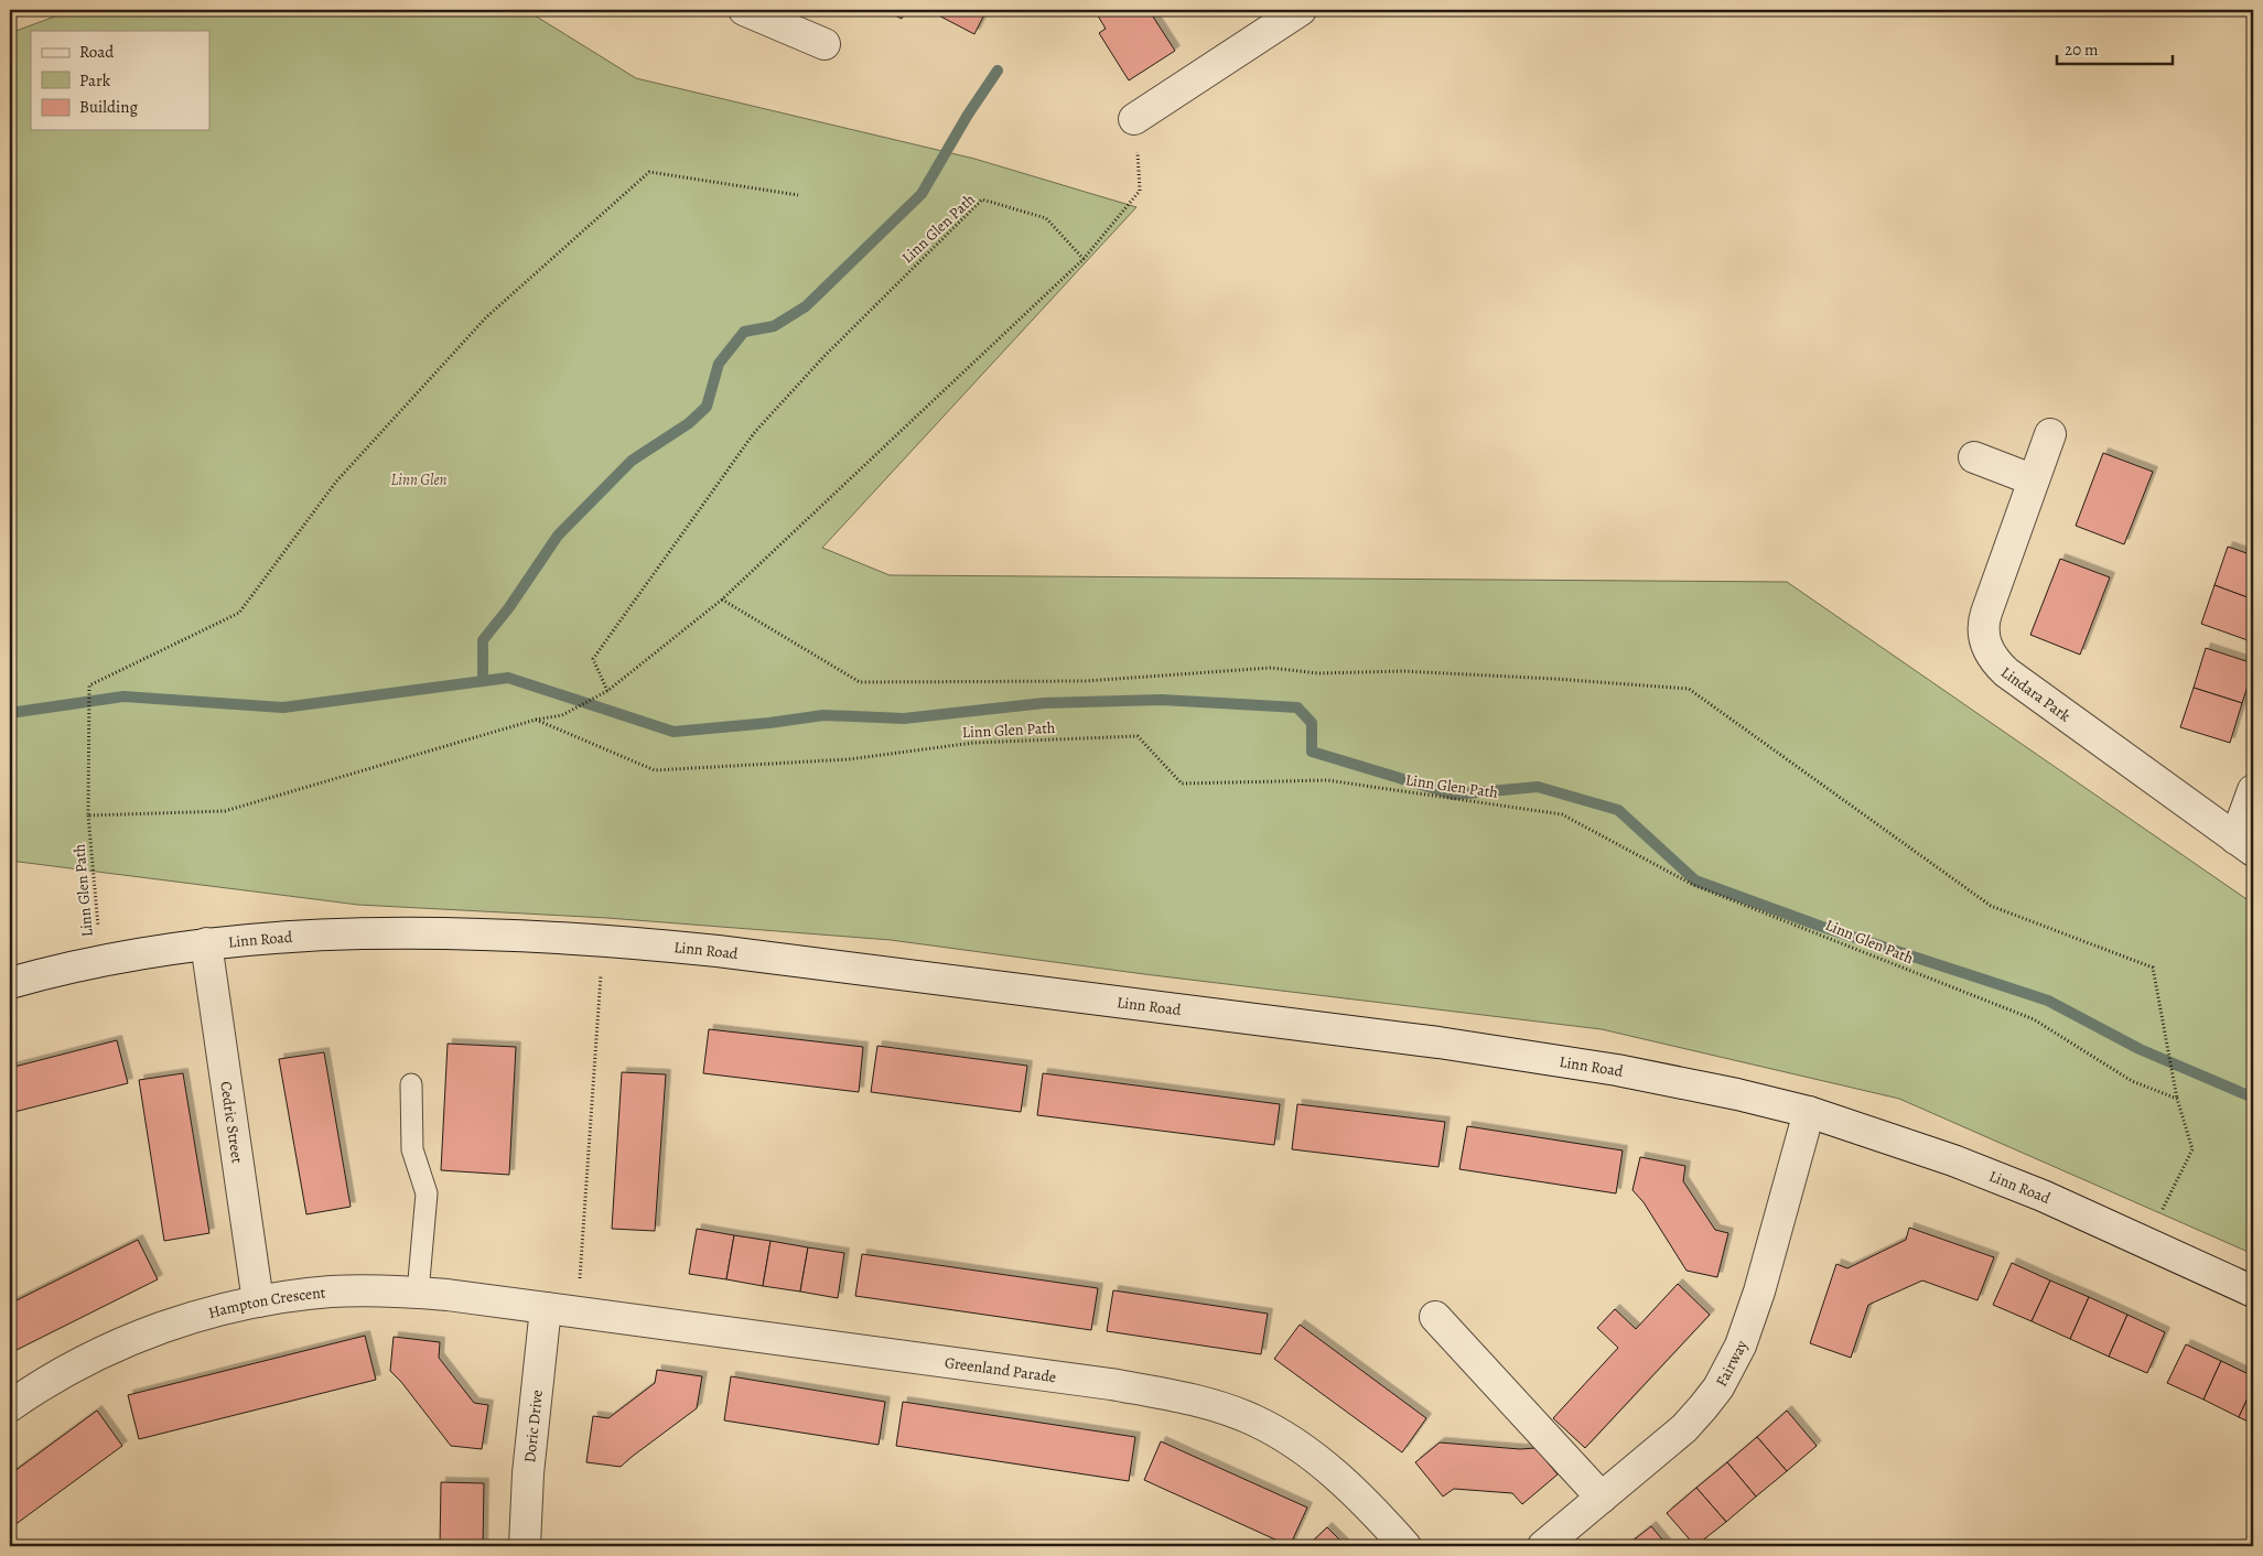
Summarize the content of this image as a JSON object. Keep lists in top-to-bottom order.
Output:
{
  "streets": {
    "street": [
      "Lindara Park",
      "Linn Road",
      "Cedric Street",
      "Hampton Crescent",
      "Fairway",
      "Greenland Parade",
      "Doric Drive"
    ],
    "path": ["Linn Glen Path"]
  },
  "crossings": [
    ["Linn Glen Path", "Linn Road"],
    ["Linn Road", "Cedric Street"],
    ["Linn Road", "Fairway"],
    ["Cedric Street", "Hampton Crescent"],
    ["Hampton Crescent", "Greenland Parade"],
    ["Hampton Crescent", "Doric Drive"],
    ["Greenland Parade", "Doric Drive"]
  ],
  "parks": ["Linn Glen"],
  "legend": ["Road", "Park", "Building"],
  "scale_bar": "20 m"
}
